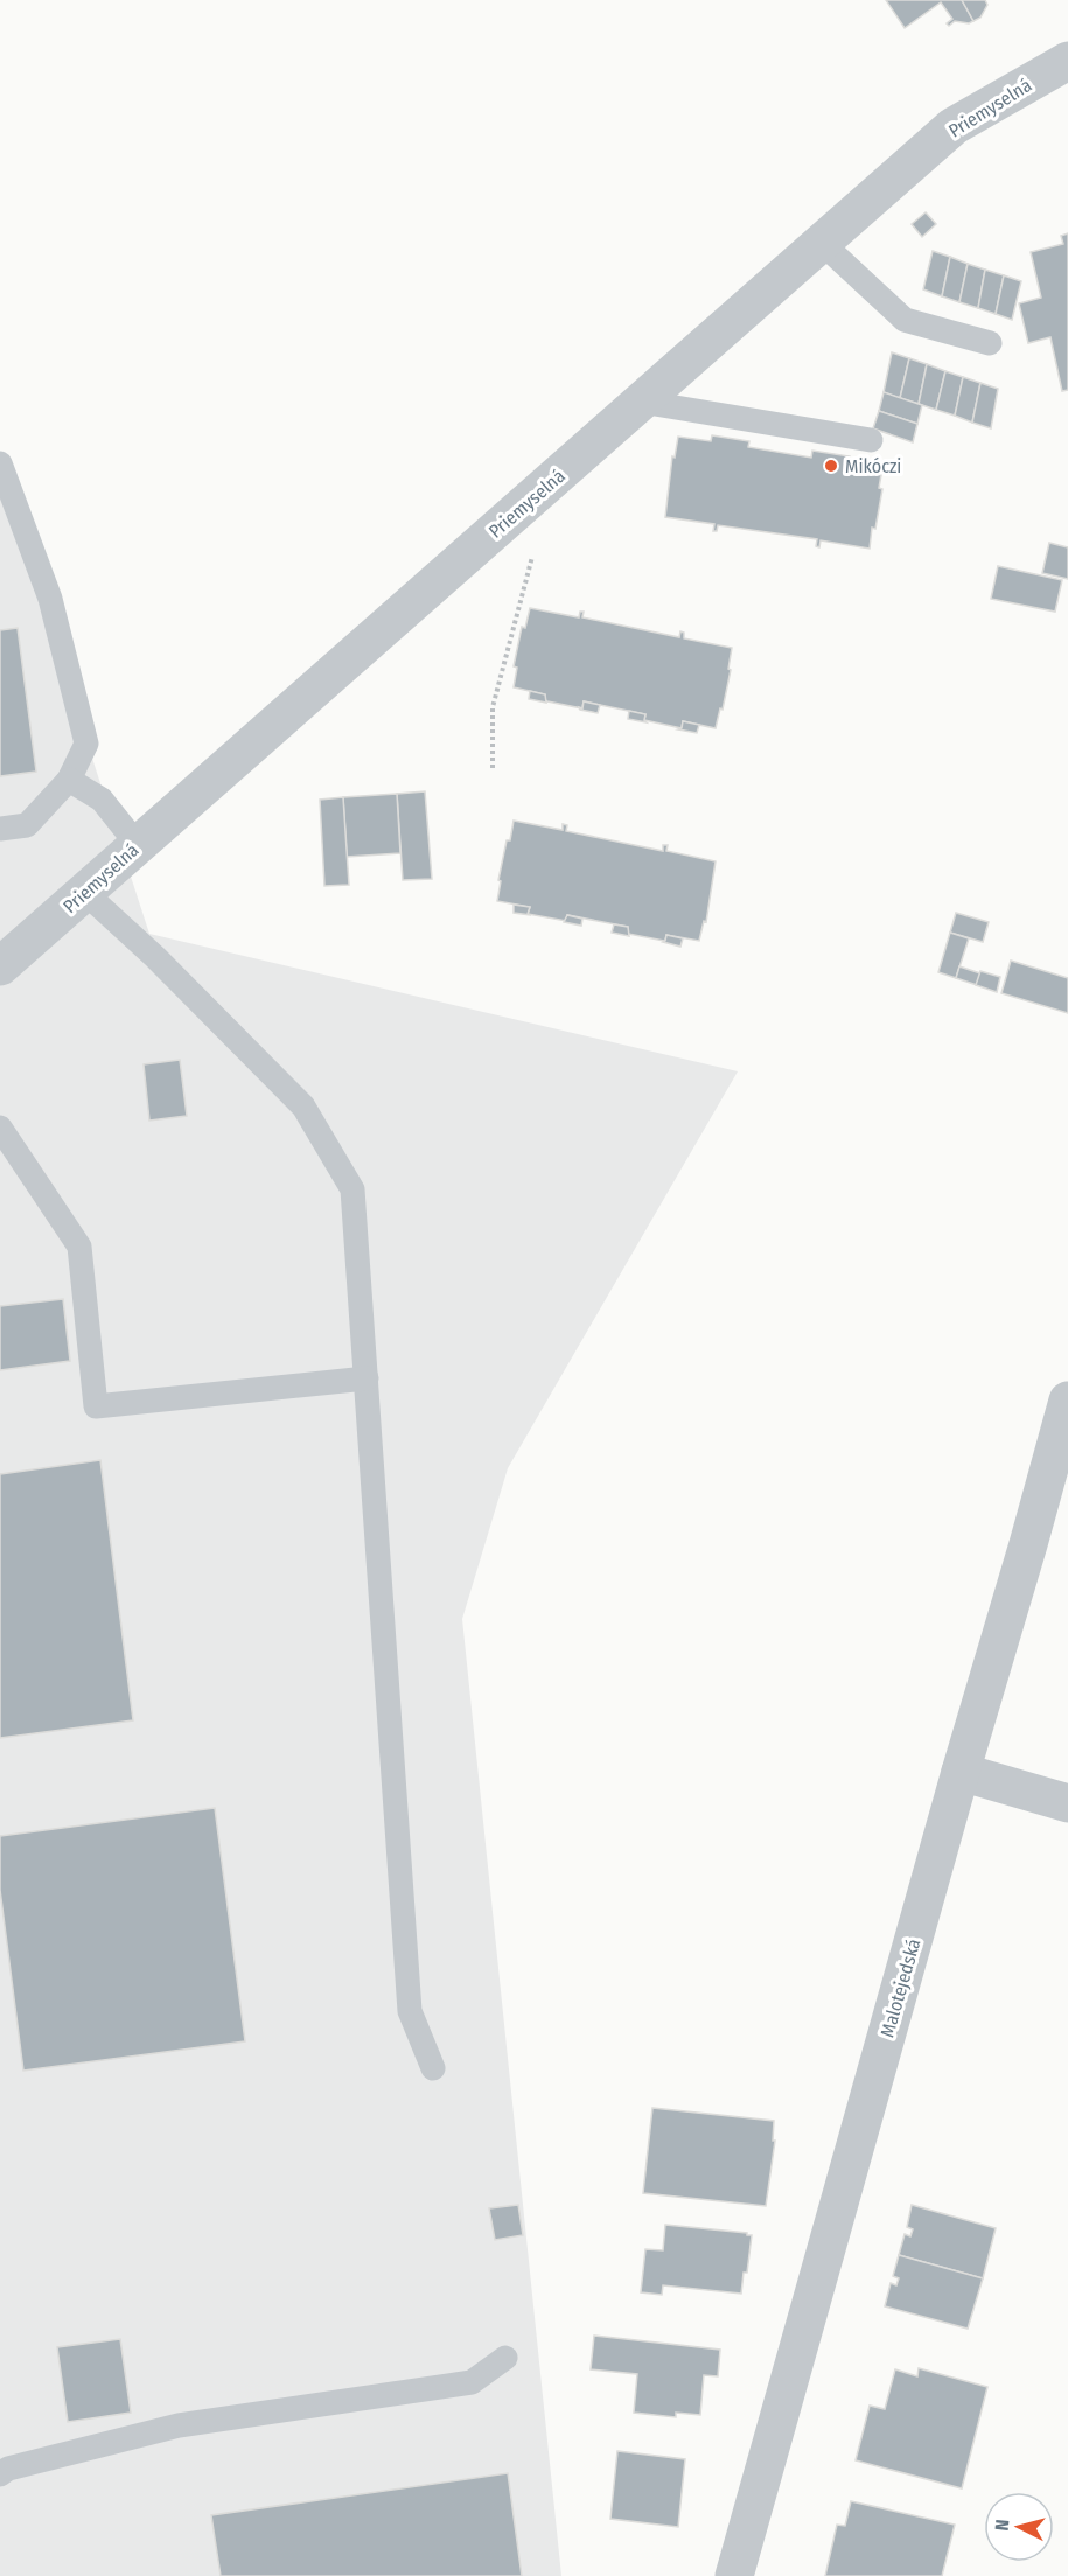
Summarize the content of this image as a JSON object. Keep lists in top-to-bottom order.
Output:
{
  "streets": {
    "street": ["Priemyselná", "Malotejedská"]
  },
  "places": ["Mikóczi"],
  "north": "left"
}
